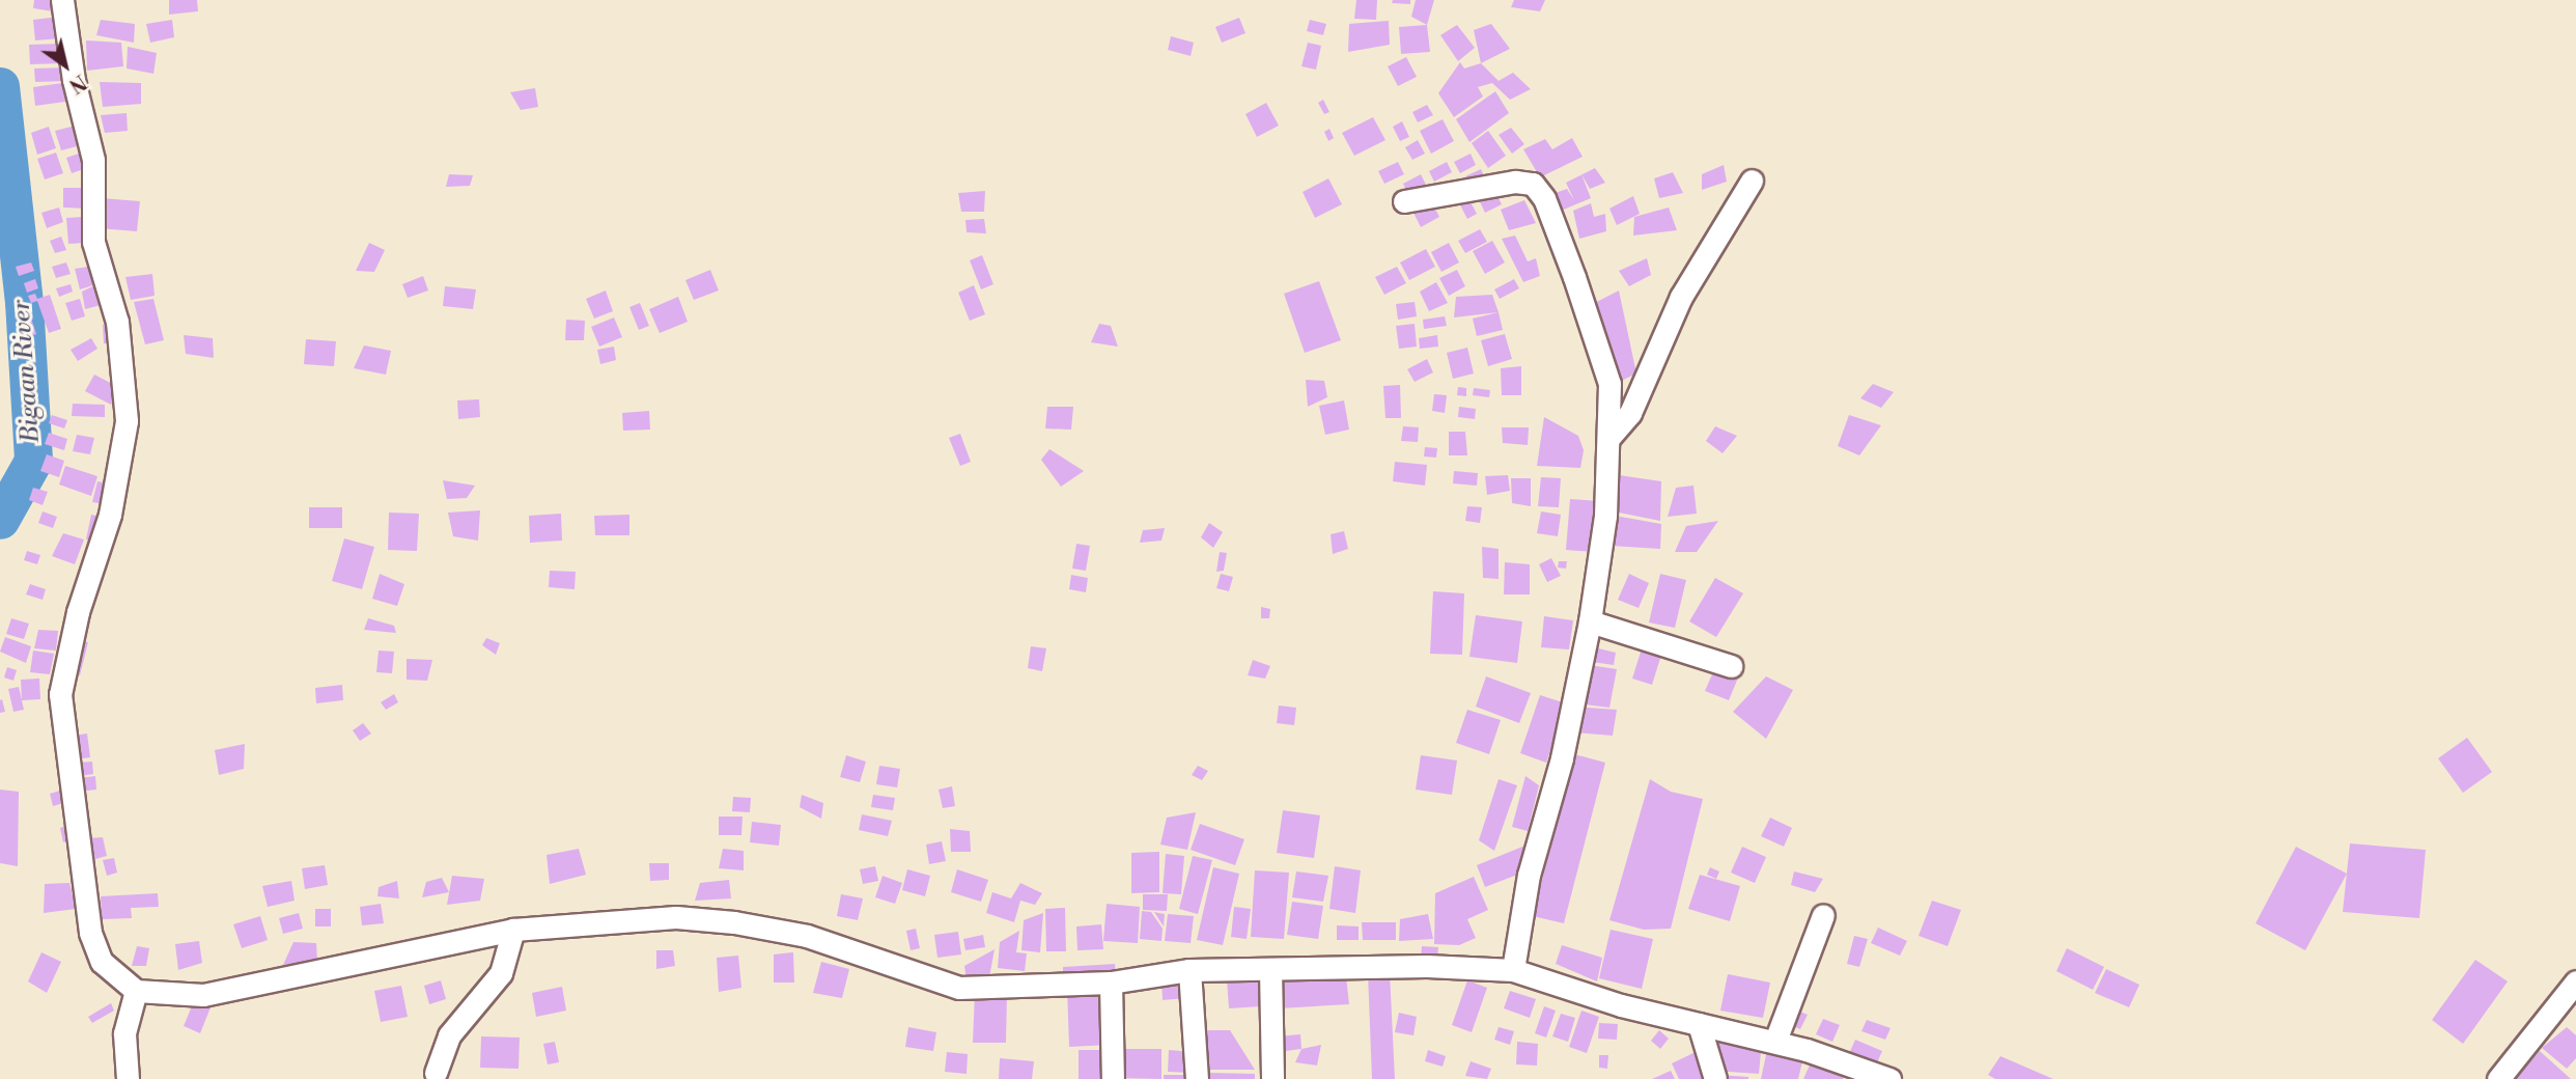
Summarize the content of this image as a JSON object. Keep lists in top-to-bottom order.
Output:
{
  "water": ["Bigaan River"],
  "north": "bottom right"
}
